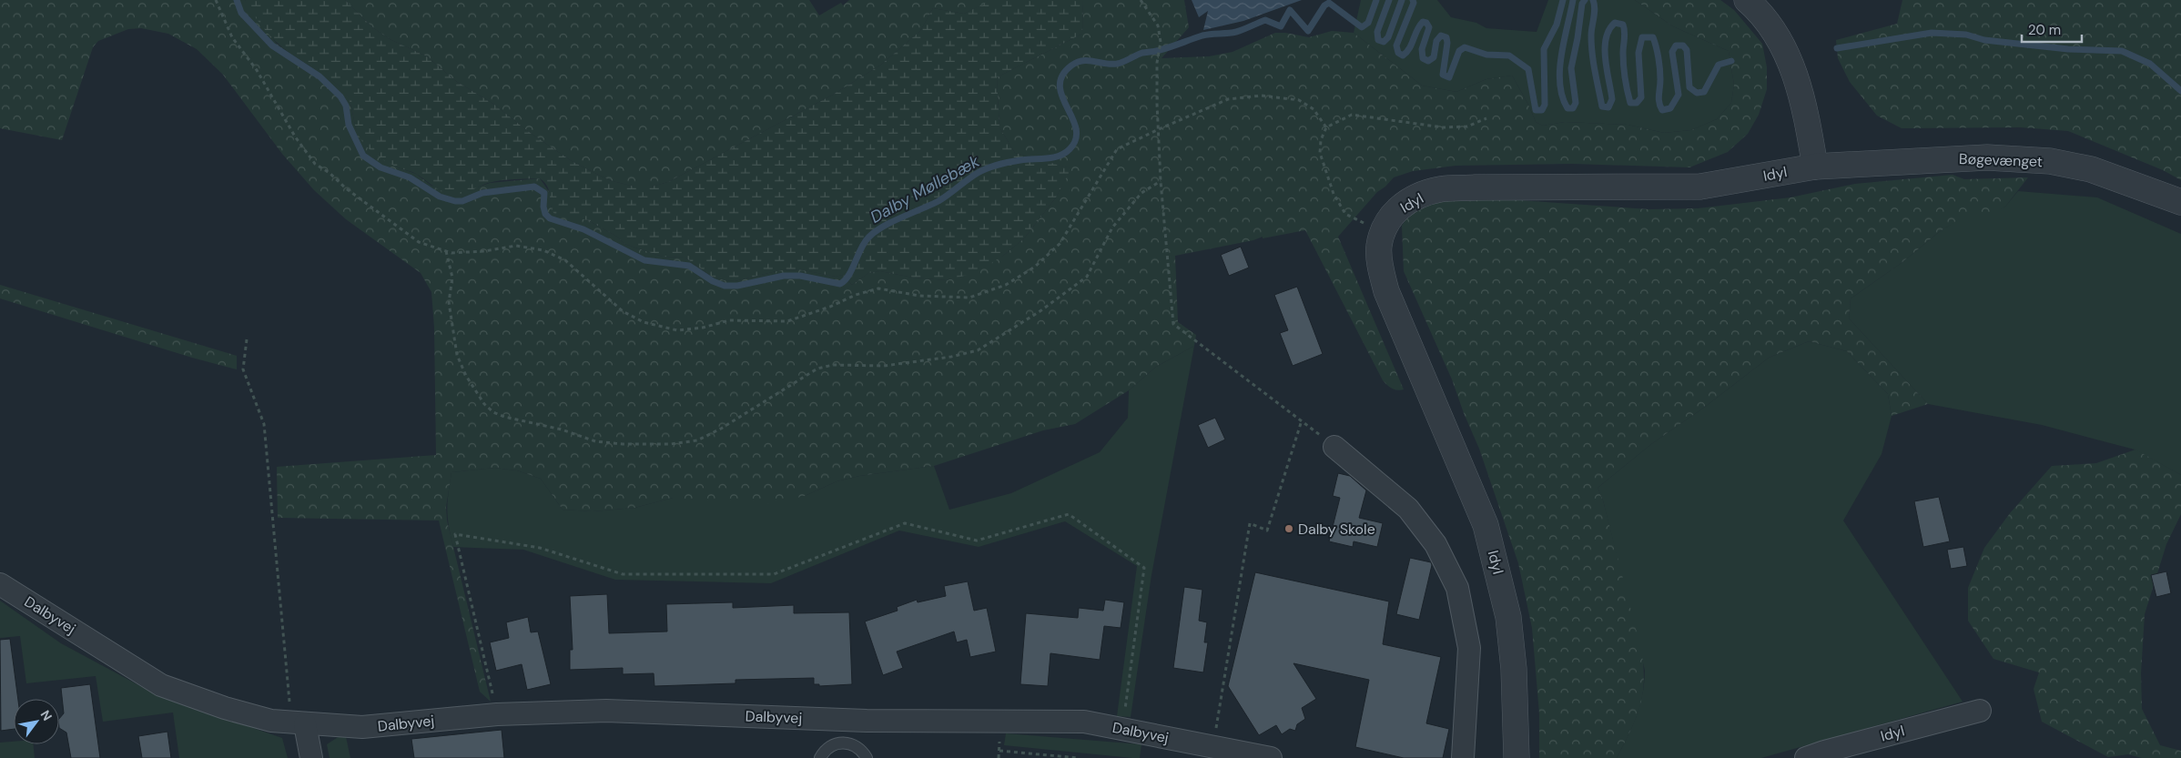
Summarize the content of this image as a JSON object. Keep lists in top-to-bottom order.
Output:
{
  "streets": {
    "street": ["Bøgevænget", "Idyl", "Dalbyvej"]
  },
  "crossings": [
    ["Bøgevænget", "Idyl"]
  ],
  "water": ["Dalby Møllebæk"],
  "places": ["Dalby Skole"],
  "scale_bar": "20 m",
  "north": "top right"
}
